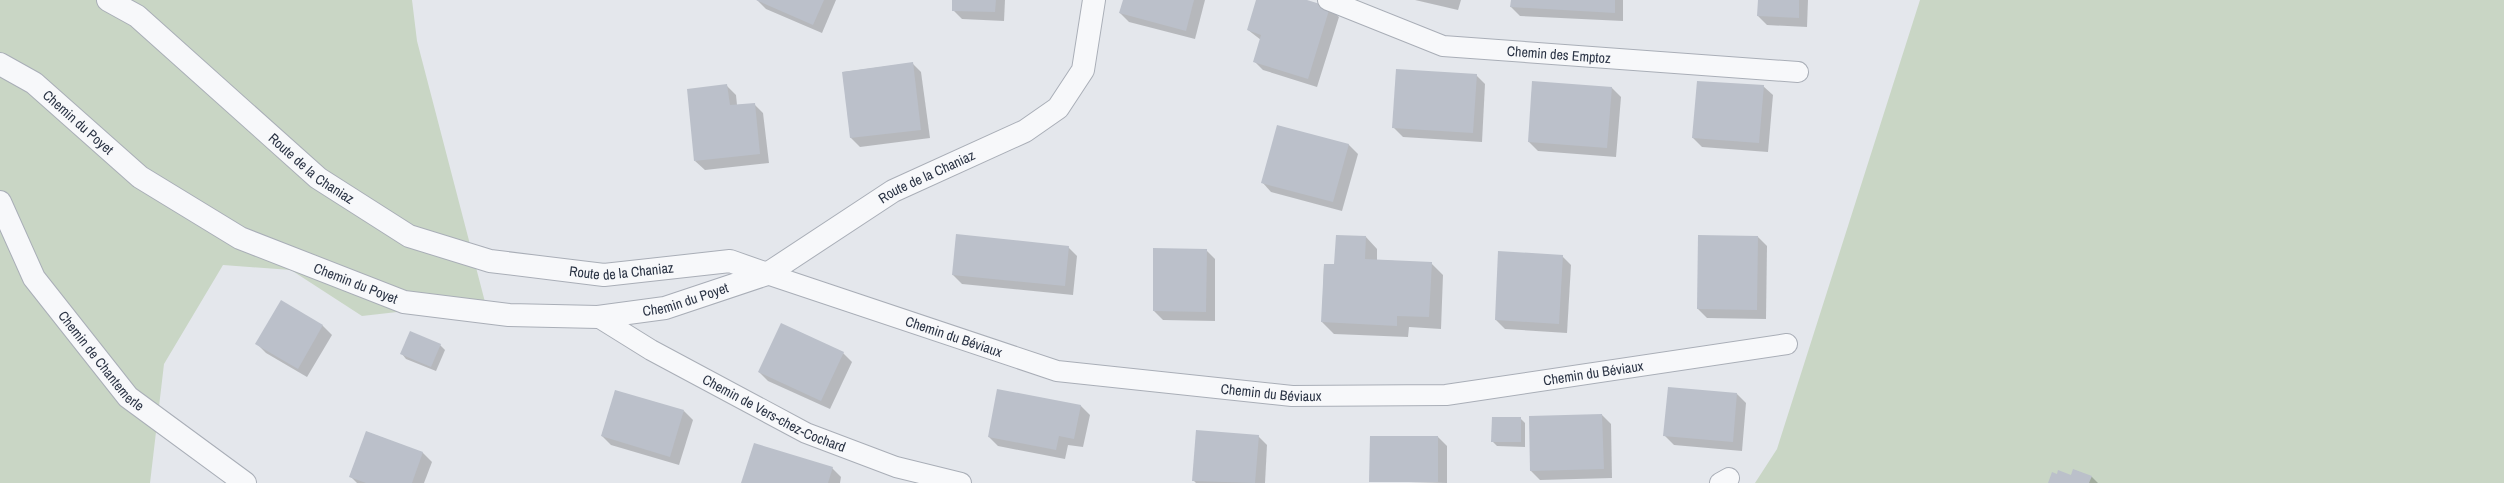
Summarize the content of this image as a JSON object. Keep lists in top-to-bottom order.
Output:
{
  "streets": {
    "street": ["Chemin du Poyet", "Route de la Chaniaz", "Chemin de Chantemerle"],
    "lane": ["Chemin des Emptoz", "Chemin du Béviaux", "Chemin de Vers-chez-Cochard"]
  },
  "crossings": [
    ["Chemin du Poyet", "Route de la Chaniaz"],
    ["Chemin du Poyet", "Chemin du Béviaux"],
    ["Chemin du Poyet", "Chemin de Vers-chez-Cochard"],
    ["Route de la Chaniaz", "Chemin du Béviaux"]
  ]
}
